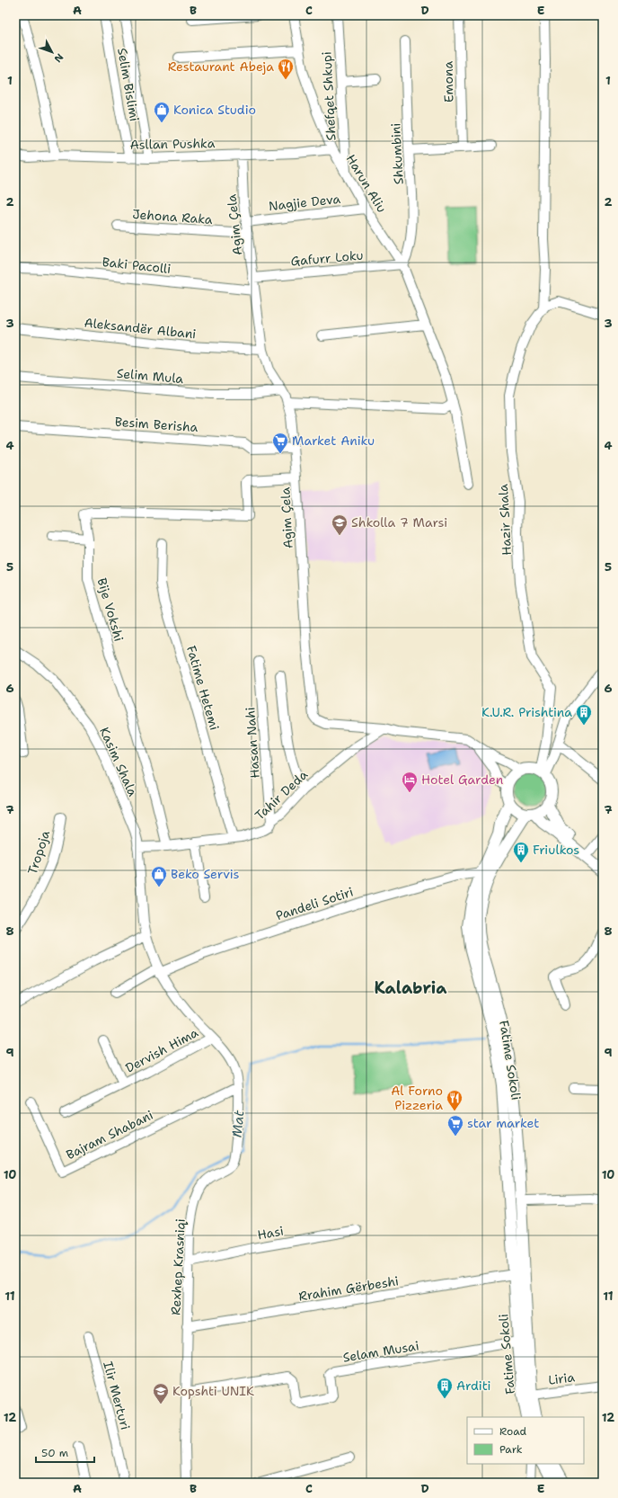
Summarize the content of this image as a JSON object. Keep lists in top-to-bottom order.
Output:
{
  "streets": {
    "street": [
      "Emona",
      "Selim Bislimi",
      "Shefqet Shkupi",
      "Asllan Pushka",
      "Shkumbini",
      "Harun Aliu",
      "Nagjie Deva",
      "Jehona Raka",
      "Agim Çela",
      "Gafurr Loku",
      "Baki Pacolli",
      "Aleksandër Albani",
      "Selim Mula",
      "Besim Berisha",
      "Hazir Shala",
      "Bije Vokshi",
      "Fatime Hetemi",
      "Hasan Nahi",
      "Kasim Shala",
      "Tahir Deda",
      "Tropoja",
      "Pandeli Sotiri",
      "Dervish Hima",
      "Fatime Sokoli",
      "Bajram Shabani",
      "Hasi",
      "Rexhep Krasniqi",
      "Rrahim Gërbeshi",
      "Selam Musai",
      "Liria",
      "Ilir Merturi"
    ]
  },
  "crossings": [
    ["Selim Bislimi", "Asllan Pushka"],
    ["Shefqet Shkupi", "Harun Aliu"],
    ["Asllan Pushka", "Harun Aliu"],
    ["Asllan Pushka", "Agim Çela"],
    ["Shkumbini", "Harun Aliu"],
    ["Shkumbini", "Gafurr Loku"],
    ["Harun Aliu", "Nagjie Deva"],
    ["Harun Aliu", "Gafurr Loku"],
    ["Nagjie Deva", "Agim Çela"],
    ["Jehona Raka", "Agim Çela"],
    ["Agim Çela", "Gafurr Loku"],
    ["Agim Çela", "Baki Pacolli"],
    ["Agim Çela", "Aleksandër Albani"],
    ["Agim Çela", "Selim Mula"],
    ["Agim Çela", "Besim Berisha"],
    ["Agim Çela", "Hazir Shala"],
    ["Agim Çela", "Bije Vokshi"],
    ["Agim Çela", "Tahir Deda"],
    ["Agim Çela", "Fatime Sokoli"],
    ["Hazir Shala", "Fatime Sokoli"],
    ["Bije Vokshi", "Tahir Deda"],
    ["Fatime Hetemi", "Tahir Deda"],
    ["Hasan Nahi", "Tahir Deda"],
    ["Kasim Shala", "Tahir Deda"],
    ["Kasim Shala", "Rexhep Krasniqi"],
    ["Tahir Deda", "Rexhep Krasniqi"],
    ["Pandeli Sotiri", "Fatime Sokoli"],
    ["Pandeli Sotiri", "Rexhep Krasniqi"],
    ["Dervish Hima", "Rexhep Krasniqi"],
    ["Fatime Sokoli", "Rrahim Gërbeshi"],
    ["Fatime Sokoli", "Selam Musai"],
    ["Fatime Sokoli", "Liria"],
    ["Bajram Shabani", "Rexhep Krasniqi"],
    ["Hasi", "Rexhep Krasniqi"],
    ["Rexhep Krasniqi", "Rrahim Gërbeshi"],
    ["Rexhep Krasniqi", "Selam Musai"]
  ],
  "districts": ["Kalabria"],
  "water": ["Mat"],
  "places": {
    "restaurant": ["Restaurant Abeja", "Al Forno Pizzeria"],
    "shop": ["Konica Studio", "Beko Servis"],
    "supermarket": ["Market Aniku", "star market"],
    "school or university": ["Shkolla 7 Marsi", "Kopshti UNIK"],
    "building": ["K.U.R. Prishtina", "Friulkos", "Arditi"],
    "hotel": ["Hotel Garden"]
  },
  "legend": ["Road", "Park"],
  "scale_bar": "50 m",
  "north": "bottom right",
  "grid": {
    "columns": [
      "A",
      "B",
      "C",
      "D",
      "E"
    ],
    "rows": [
      "1",
      "2",
      "3",
      "4",
      "5",
      "6",
      "7",
      "8",
      "9",
      "10",
      "11",
      "12"
    ]
  }
}
